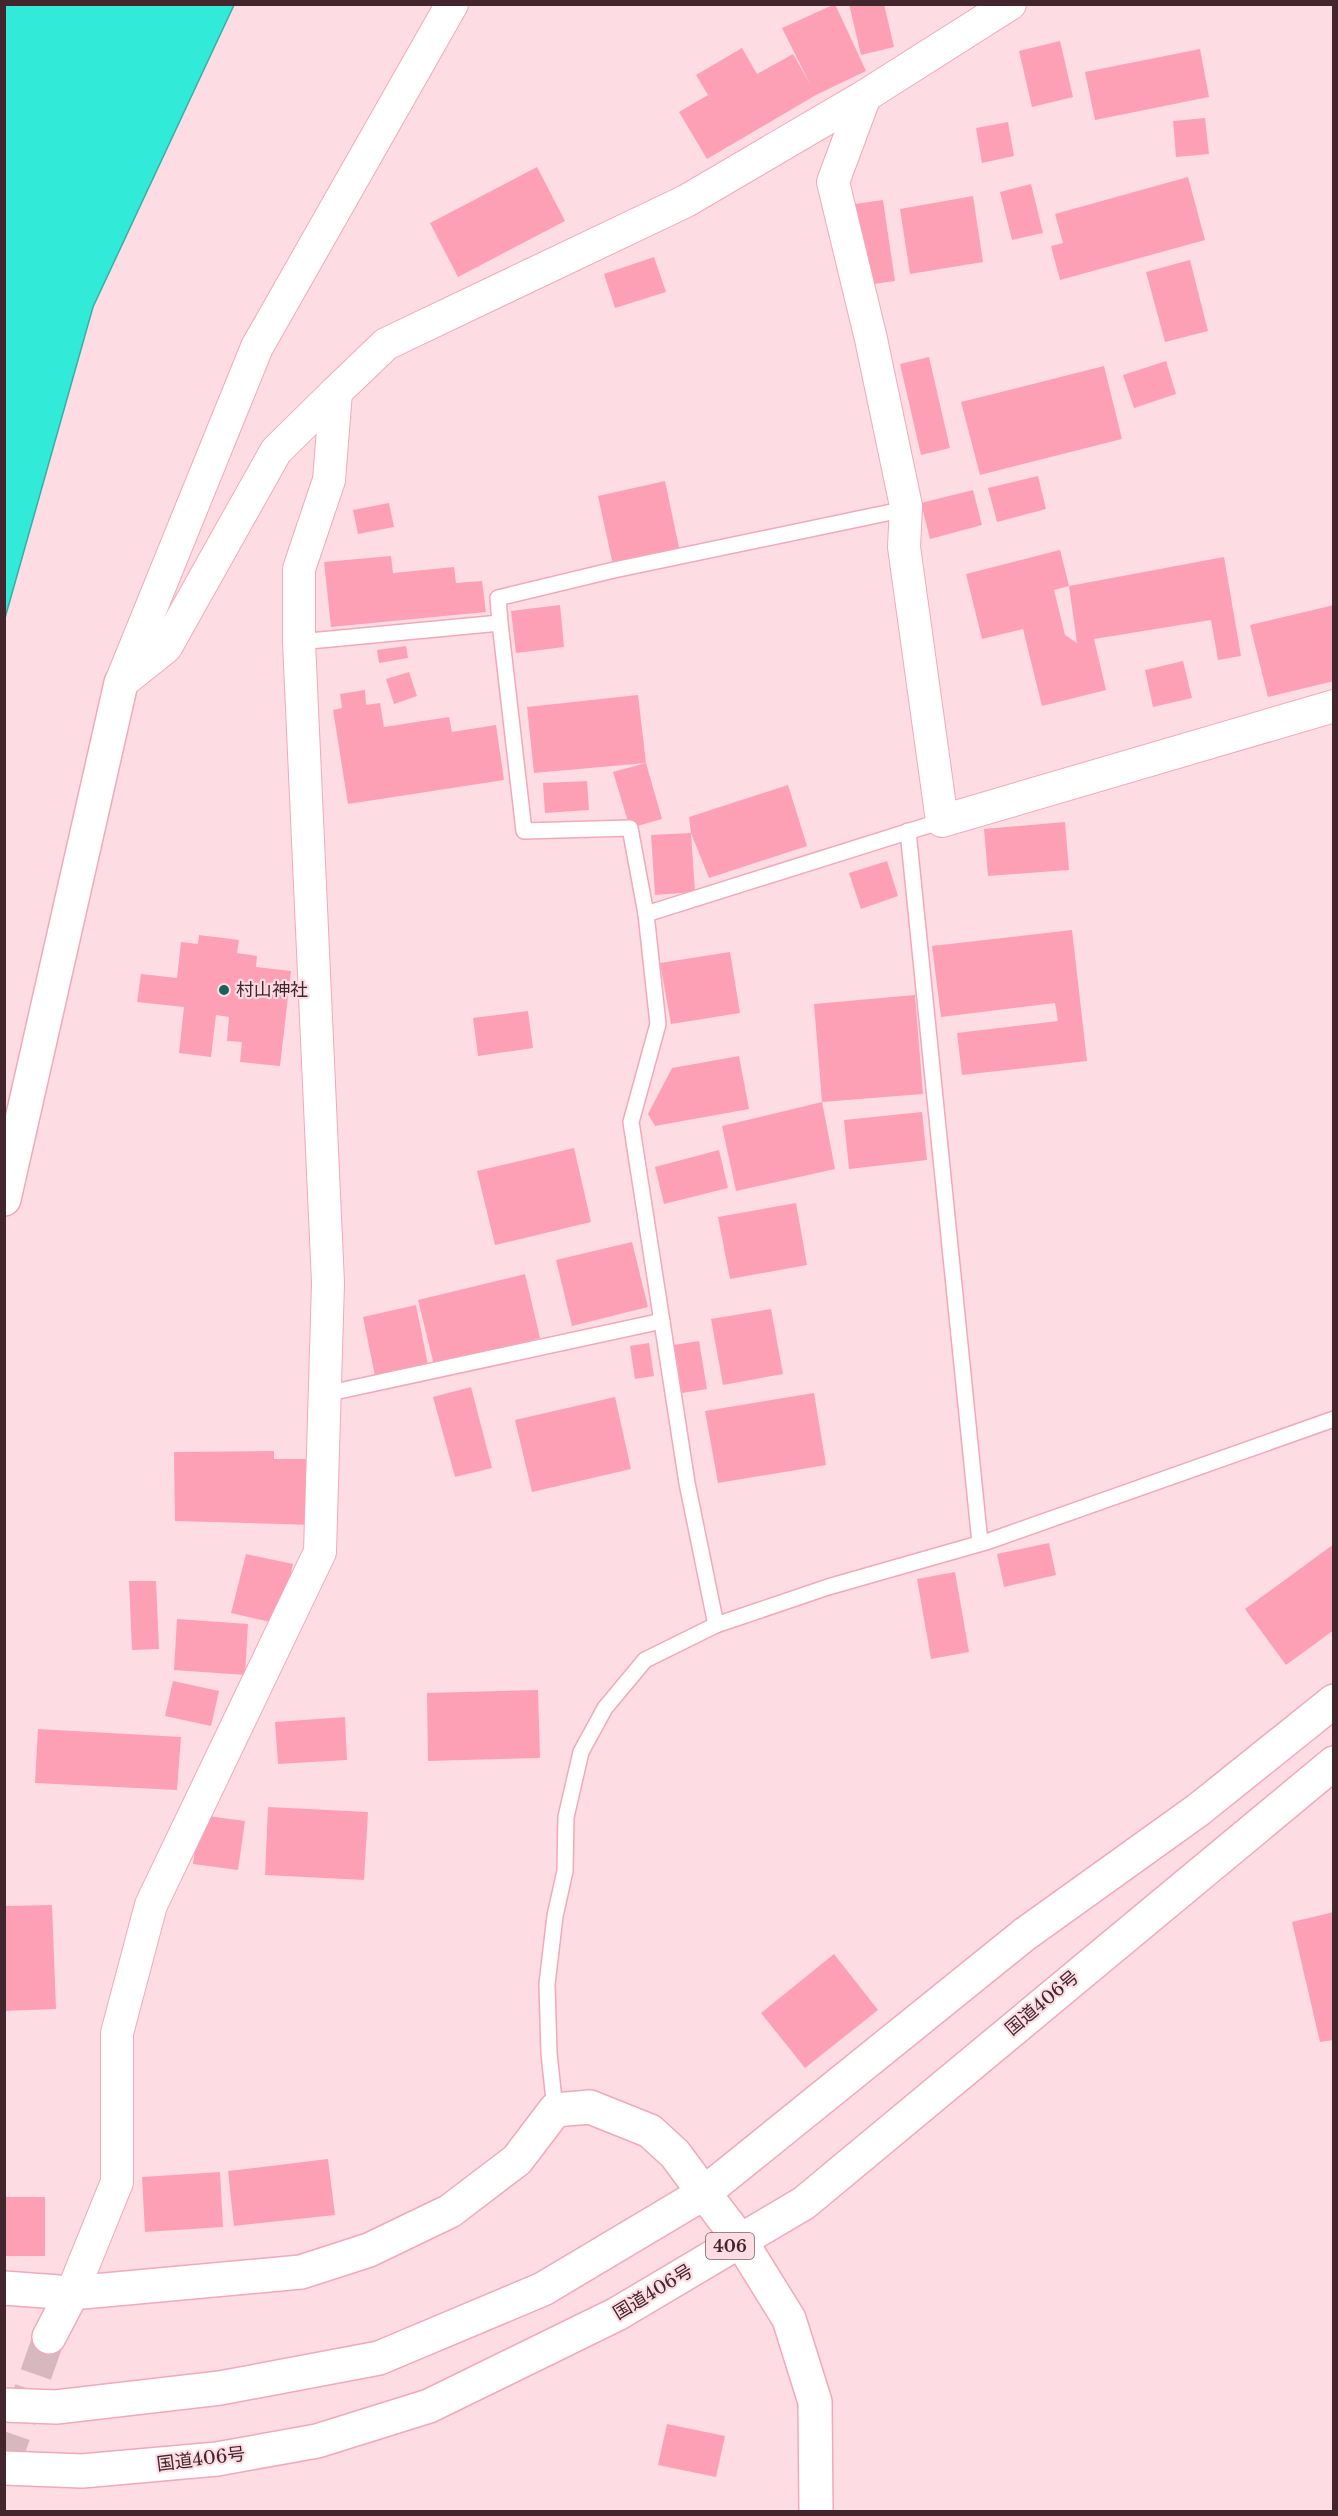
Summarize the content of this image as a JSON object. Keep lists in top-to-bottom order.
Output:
{
  "streets": {
    "main road": ["国道406号", "406"]
  },
  "places": ["村山神社"]
}
